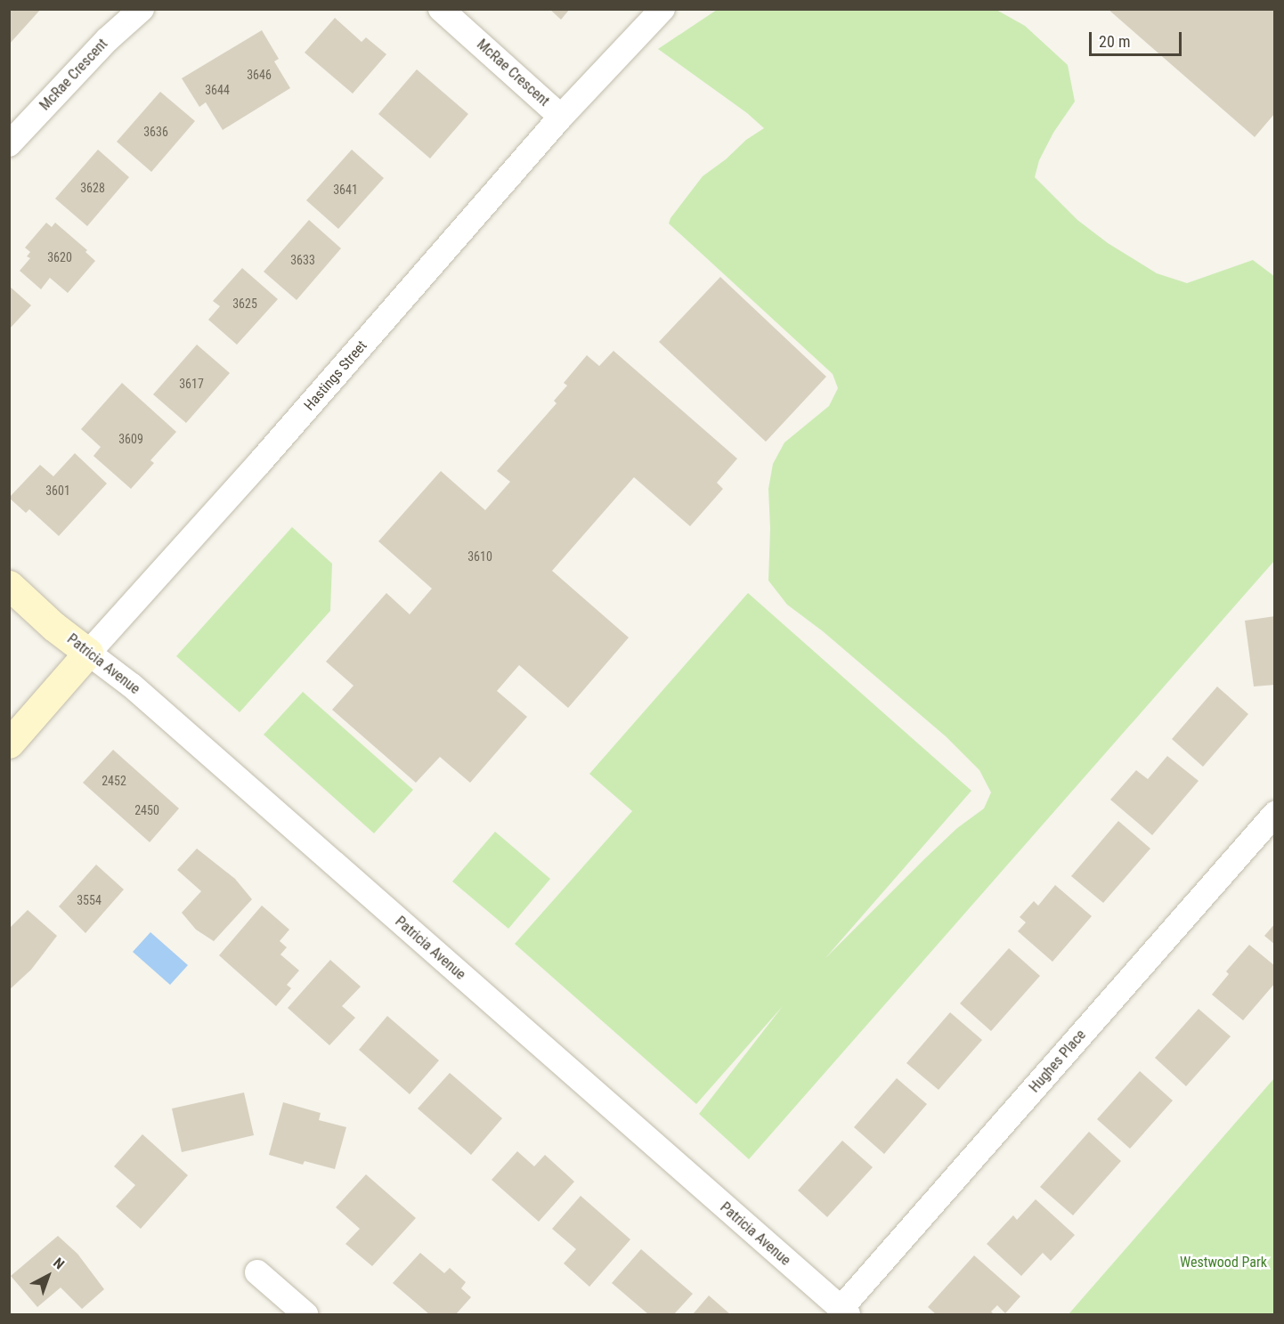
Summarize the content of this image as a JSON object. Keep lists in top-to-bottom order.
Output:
{
  "streets": {
    "street": [
      "McRae Crescent",
      "Hastings Street",
      "Patricia Avenue",
      "Hughes Place"
    ]
  },
  "crossings": [
    ["McRae Crescent", "Hastings Street"],
    ["Hastings Street", "Patricia Avenue"],
    ["Patricia Avenue", "Hughes Place"]
  ],
  "parks": ["Westwood Park"],
  "house_numbers": [
    "3646",
    "3644",
    "3636",
    "3628",
    "3641",
    "3620",
    "3633",
    "3625",
    "3617",
    "3609",
    "3601",
    "3610",
    "2452",
    "2450",
    "3554"
  ],
  "scale_bar": "20 m",
  "north": "top right"
}
